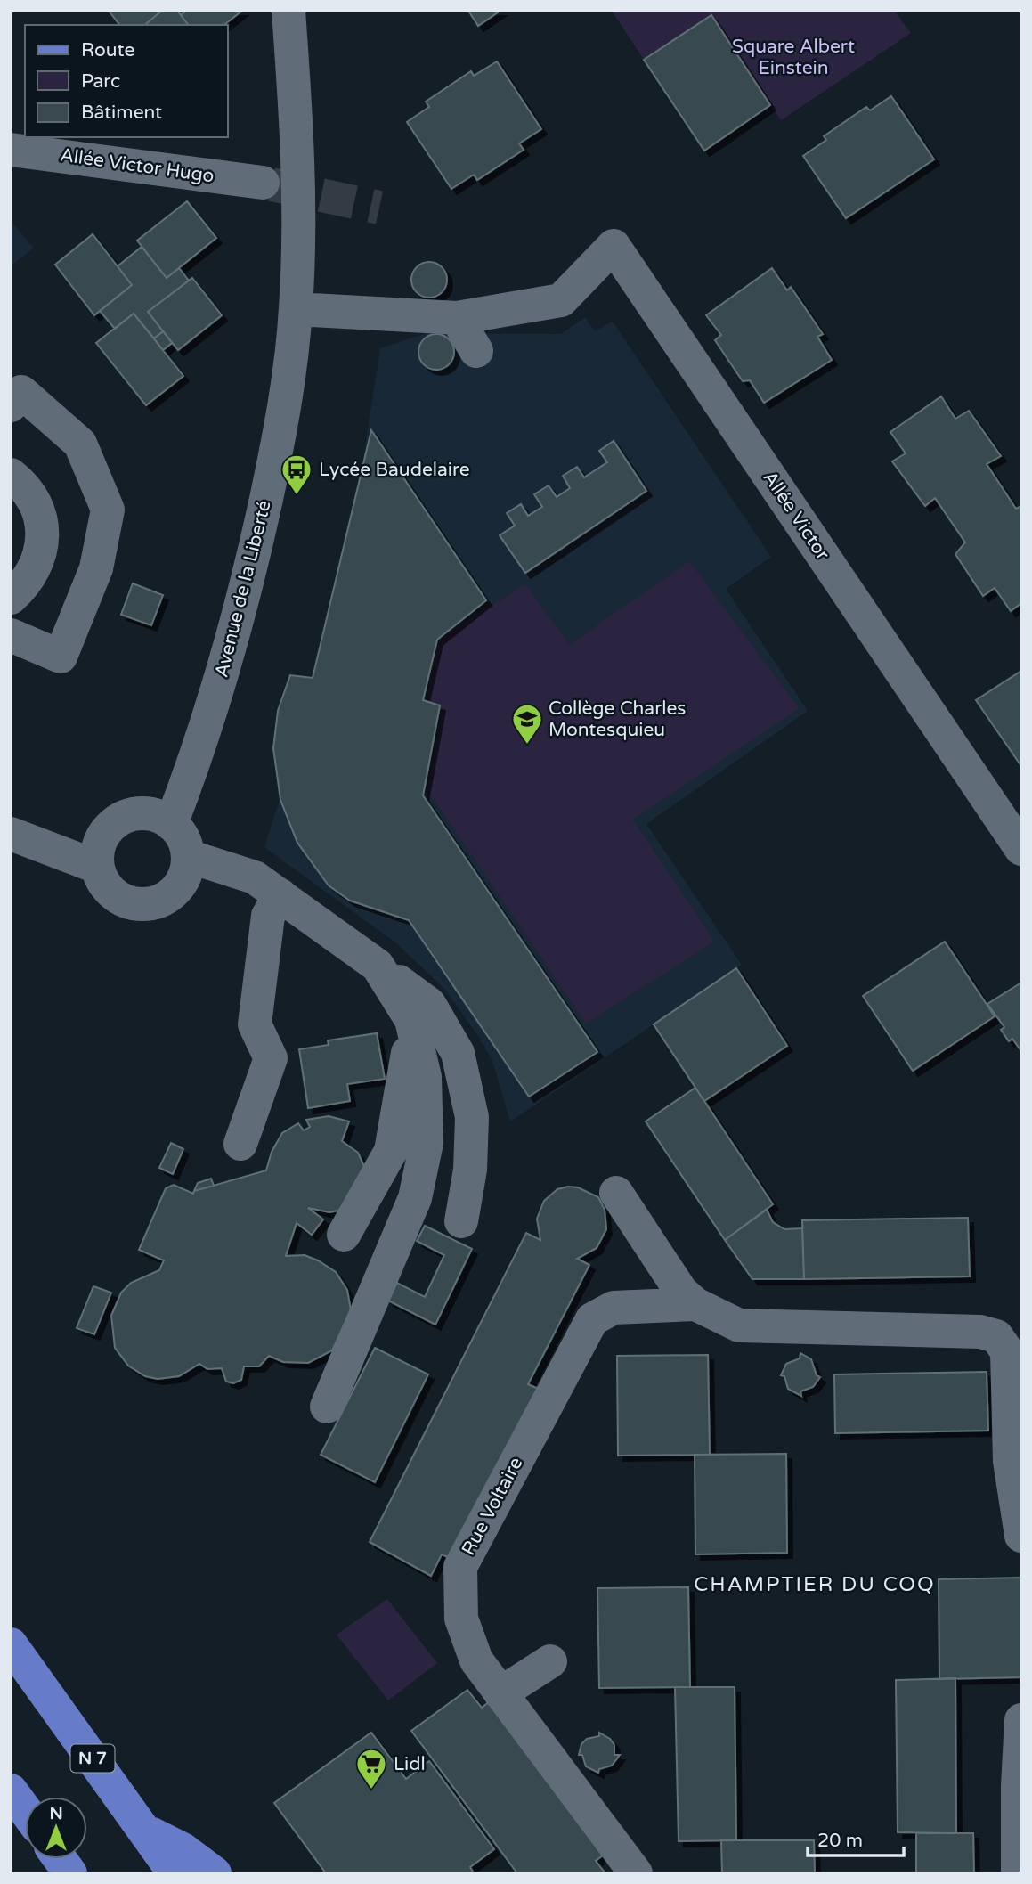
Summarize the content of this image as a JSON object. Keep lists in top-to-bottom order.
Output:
{
  "streets": {
    "main road": ["N 7"],
    "street": [
      "Allée Victor Hugo",
      "Allée Victor",
      "Avenue de la Liberté",
      "Rue Voltaire"
    ]
  },
  "districts": ["CHAMPTIER DU COQ"],
  "parks": ["Square Albert Einstein"],
  "places": {
    "bus stop": ["Lycée Baudelaire"],
    "school or university": ["Collège Charles Montesquieu"],
    "supermarket": ["Lidl"]
  },
  "legend": ["Route", "Parc", "Bâtiment"],
  "scale_bar": "20 m",
  "north": "top"
}
